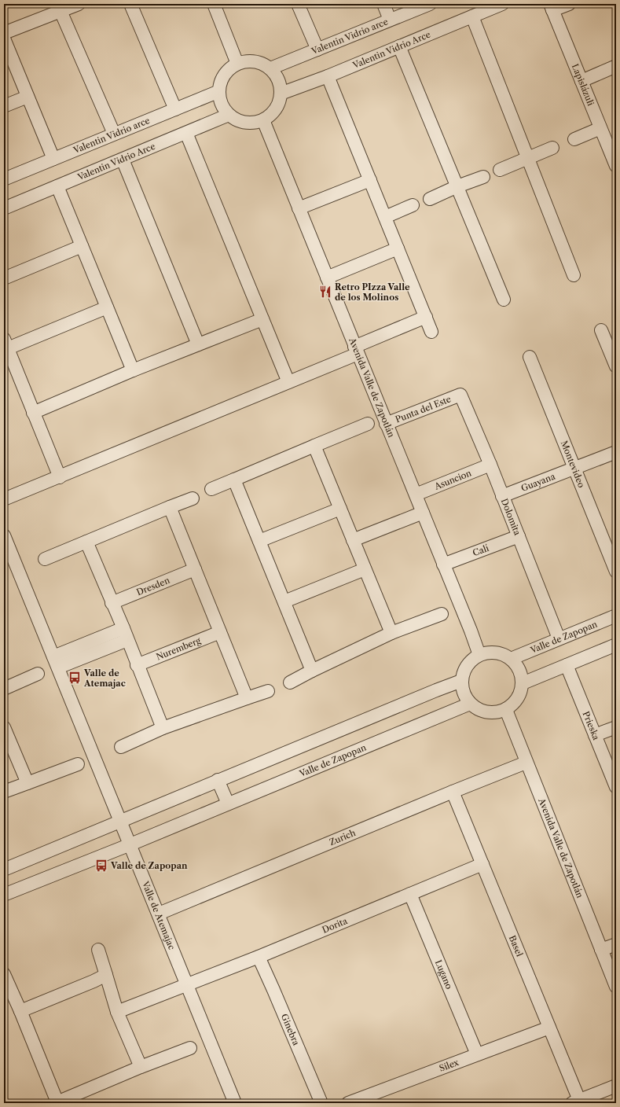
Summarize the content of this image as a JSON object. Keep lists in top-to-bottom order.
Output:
{
  "streets": {
    "street": [
      "Valentin Vidrio arce",
      "Valentin Vidrio Arce",
      "Lapislázuli",
      "Avenida Valle de Zapotlán",
      "Punta del Este",
      "Montevideo",
      "Asuncion",
      "Guayana",
      "Dolomita",
      "Calí",
      "Dresden",
      "Valle de Zapopan",
      "Nuremberg",
      "Prieska",
      "Zurich",
      "Valle de Atemajac",
      "Dorita",
      "Basel",
      "Lugano",
      "Ginebra",
      "Silex"
    ]
  },
  "crossings": [
    ["Valentin Vidrio arce", "Valentin Vidrio Arce"],
    ["Valentin Vidrio arce", "Avenida Valle de Zapotlán"],
    ["Valentin Vidrio Arce", "Avenida Valle de Zapotlán"],
    ["Avenida Valle de Zapotlán", "Punta del Este"],
    ["Avenida Valle de Zapotlán", "Asuncion"],
    ["Avenida Valle de Zapotlán", "Calí"],
    ["Avenida Valle de Zapotlán", "Valle de Zapopan"],
    ["Avenida Valle de Zapotlán", "Zurich"],
    ["Punta del Este", "Dolomita"],
    ["Montevideo", "Guayana"],
    ["Asuncion", "Dolomita"],
    ["Guayana", "Dolomita"],
    ["Dolomita", "Calí"],
    ["Dolomita", "Valle de Zapopan"],
    ["Valle de Zapopan", "Valle de Atemajac"],
    ["Zurich", "Valle de Atemajac"],
    ["Zurich", "Basel"],
    ["Valle de Atemajac", "Dorita"],
    ["Dorita", "Basel"],
    ["Dorita", "Lugano"],
    ["Dorita", "Ginebra"],
    ["Basel", "Silex"],
    ["Lugano", "Silex"]
  ],
  "places": {
    "restaurant": ["Retro PIzza Valle de los Molinos"],
    "bus stop": ["Valle de Atemajac", "Valle de Zapopan"]
  }
}
